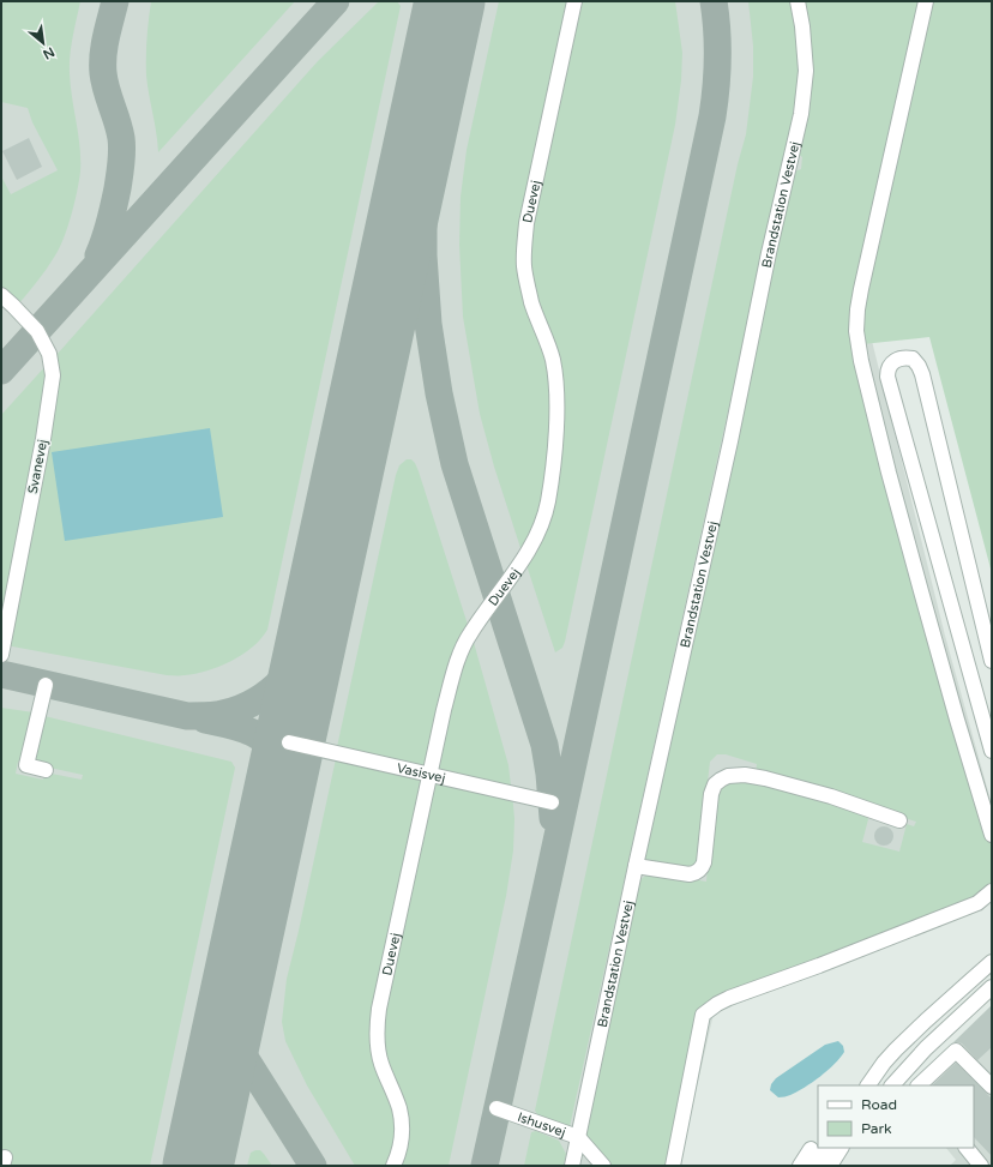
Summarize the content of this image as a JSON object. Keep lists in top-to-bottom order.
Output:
{
  "streets": {
    "lane": [
      "Duevej",
      "Brandstation Vestvej",
      "Svanevej",
      "Vasisvej",
      "Ishusvej"
    ]
  },
  "crossings": [
    ["Duevej", "Vasisvej"],
    ["Brandstation Vestvej", "Ishusvej"]
  ],
  "legend": ["Road", "Park"],
  "north": "bottom right"
}
